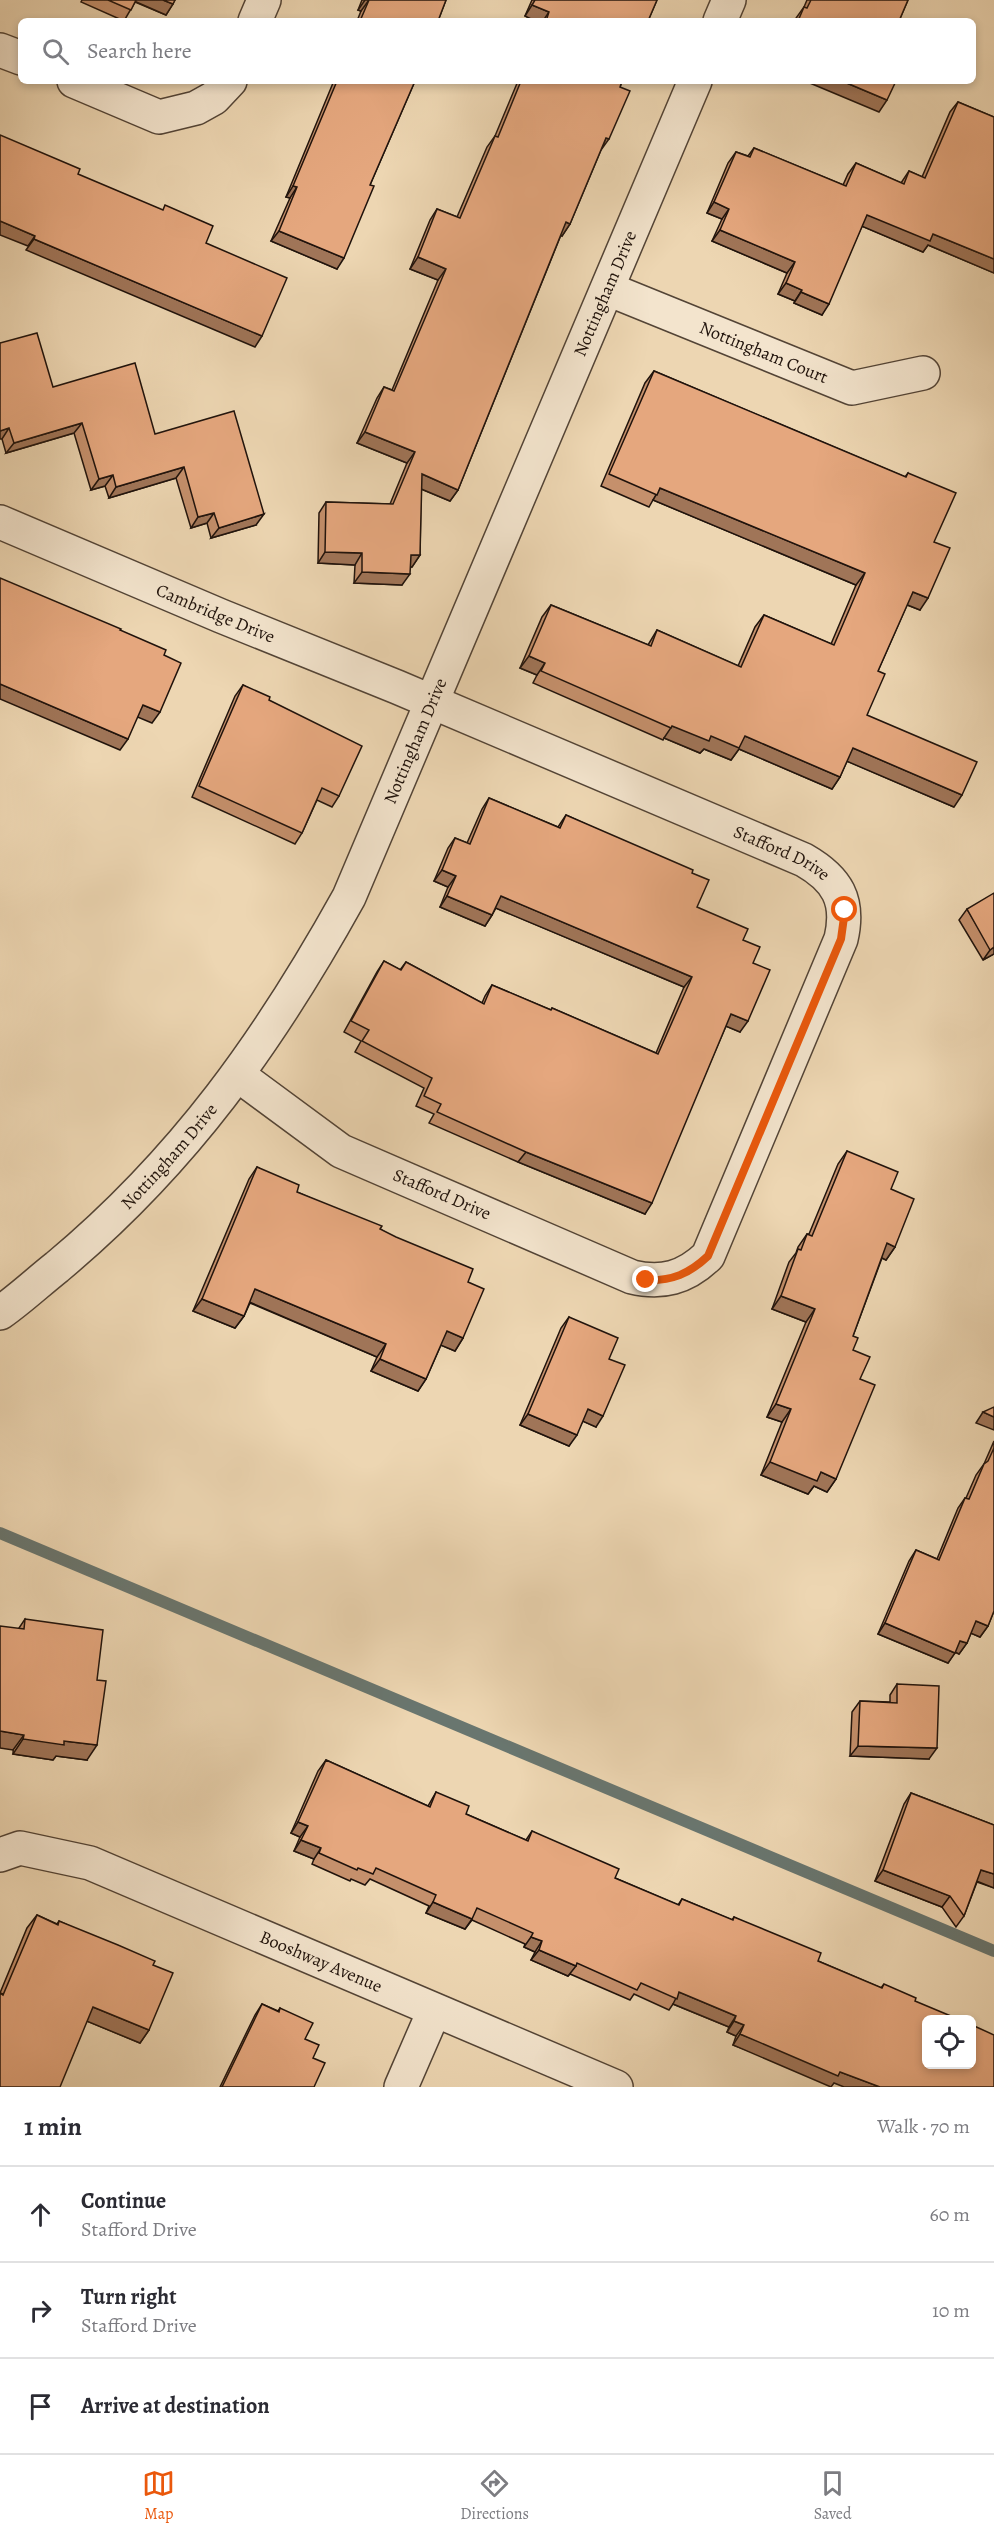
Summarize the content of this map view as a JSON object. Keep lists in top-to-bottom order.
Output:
{
  "streets": {
    "street": [
      "Nottingham Drive",
      "Nottingham Court",
      "Cambridge Drive",
      "Stafford Drive",
      "Booshway Avenue"
    ]
  },
  "crossings": [
    ["Nottingham Drive", "Nottingham Court"],
    ["Nottingham Drive", "Cambridge Drive"],
    ["Nottingham Drive", "Stafford Drive"],
    ["Cambridge Drive", "Stafford Drive"]
  ],
  "page": {
    "search": "Search here",
    "heading": ["1 min", "Walk · 70 m"],
    "list": [
      ["Continue", "Stafford Drive", "60 m"],
      ["Turn right", "Stafford Drive", "10 m"],
      "Arrive at destination"
    ],
    "nav": ["Map", "Directions", "Saved"]
  }
}
